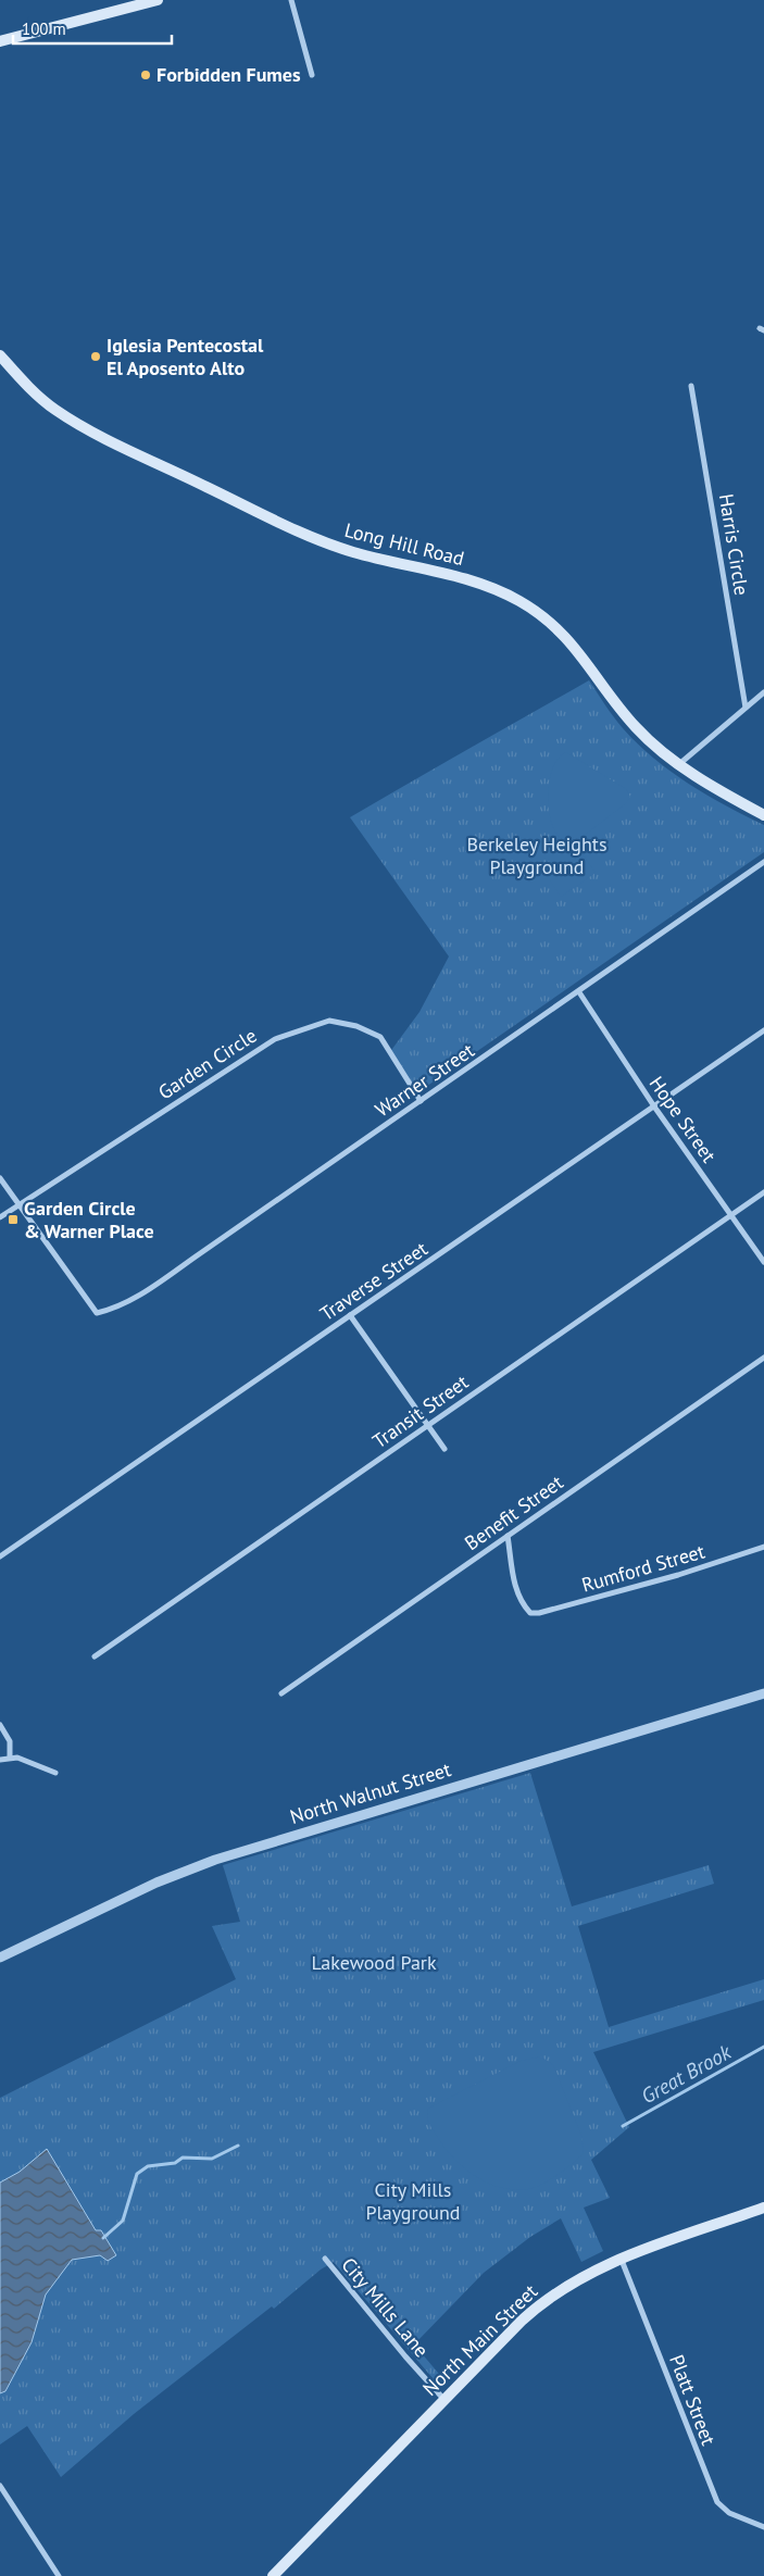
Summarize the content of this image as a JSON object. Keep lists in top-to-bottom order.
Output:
{
  "streets": {
    "main road": ["Long Hill Road", "North Main Street"],
    "street": [
      "Harris Circle",
      "Garden Circle",
      "Warner Street",
      "Hope Street",
      "Traverse Street",
      "Transit Street",
      "Benefit Street",
      "Rumford Street",
      "North Walnut Street",
      "City Mills Lane",
      "Platt Street"
    ]
  },
  "crossings": [
    ["Garden Circle", "Warner Street"],
    ["Warner Street", "Hope Street"],
    ["Hope Street", "Traverse Street"],
    ["Hope Street", "Transit Street"],
    ["Benefit Street", "Rumford Street"],
    ["City Mills Lane", "North Main Street"],
    ["North Main Street", "Platt Street"]
  ],
  "water": ["Great Brook"],
  "parks": ["Berkeley Heights Playground", "Lakewood Park", "City Mills Playground"],
  "places": {
    "other": ["Forbidden Fumes", "Iglesia Pentecostal El Aposento Alto"],
    "transit": ["Garden Circle & Warner Place"]
  },
  "scale_bar": "100 m"
}
